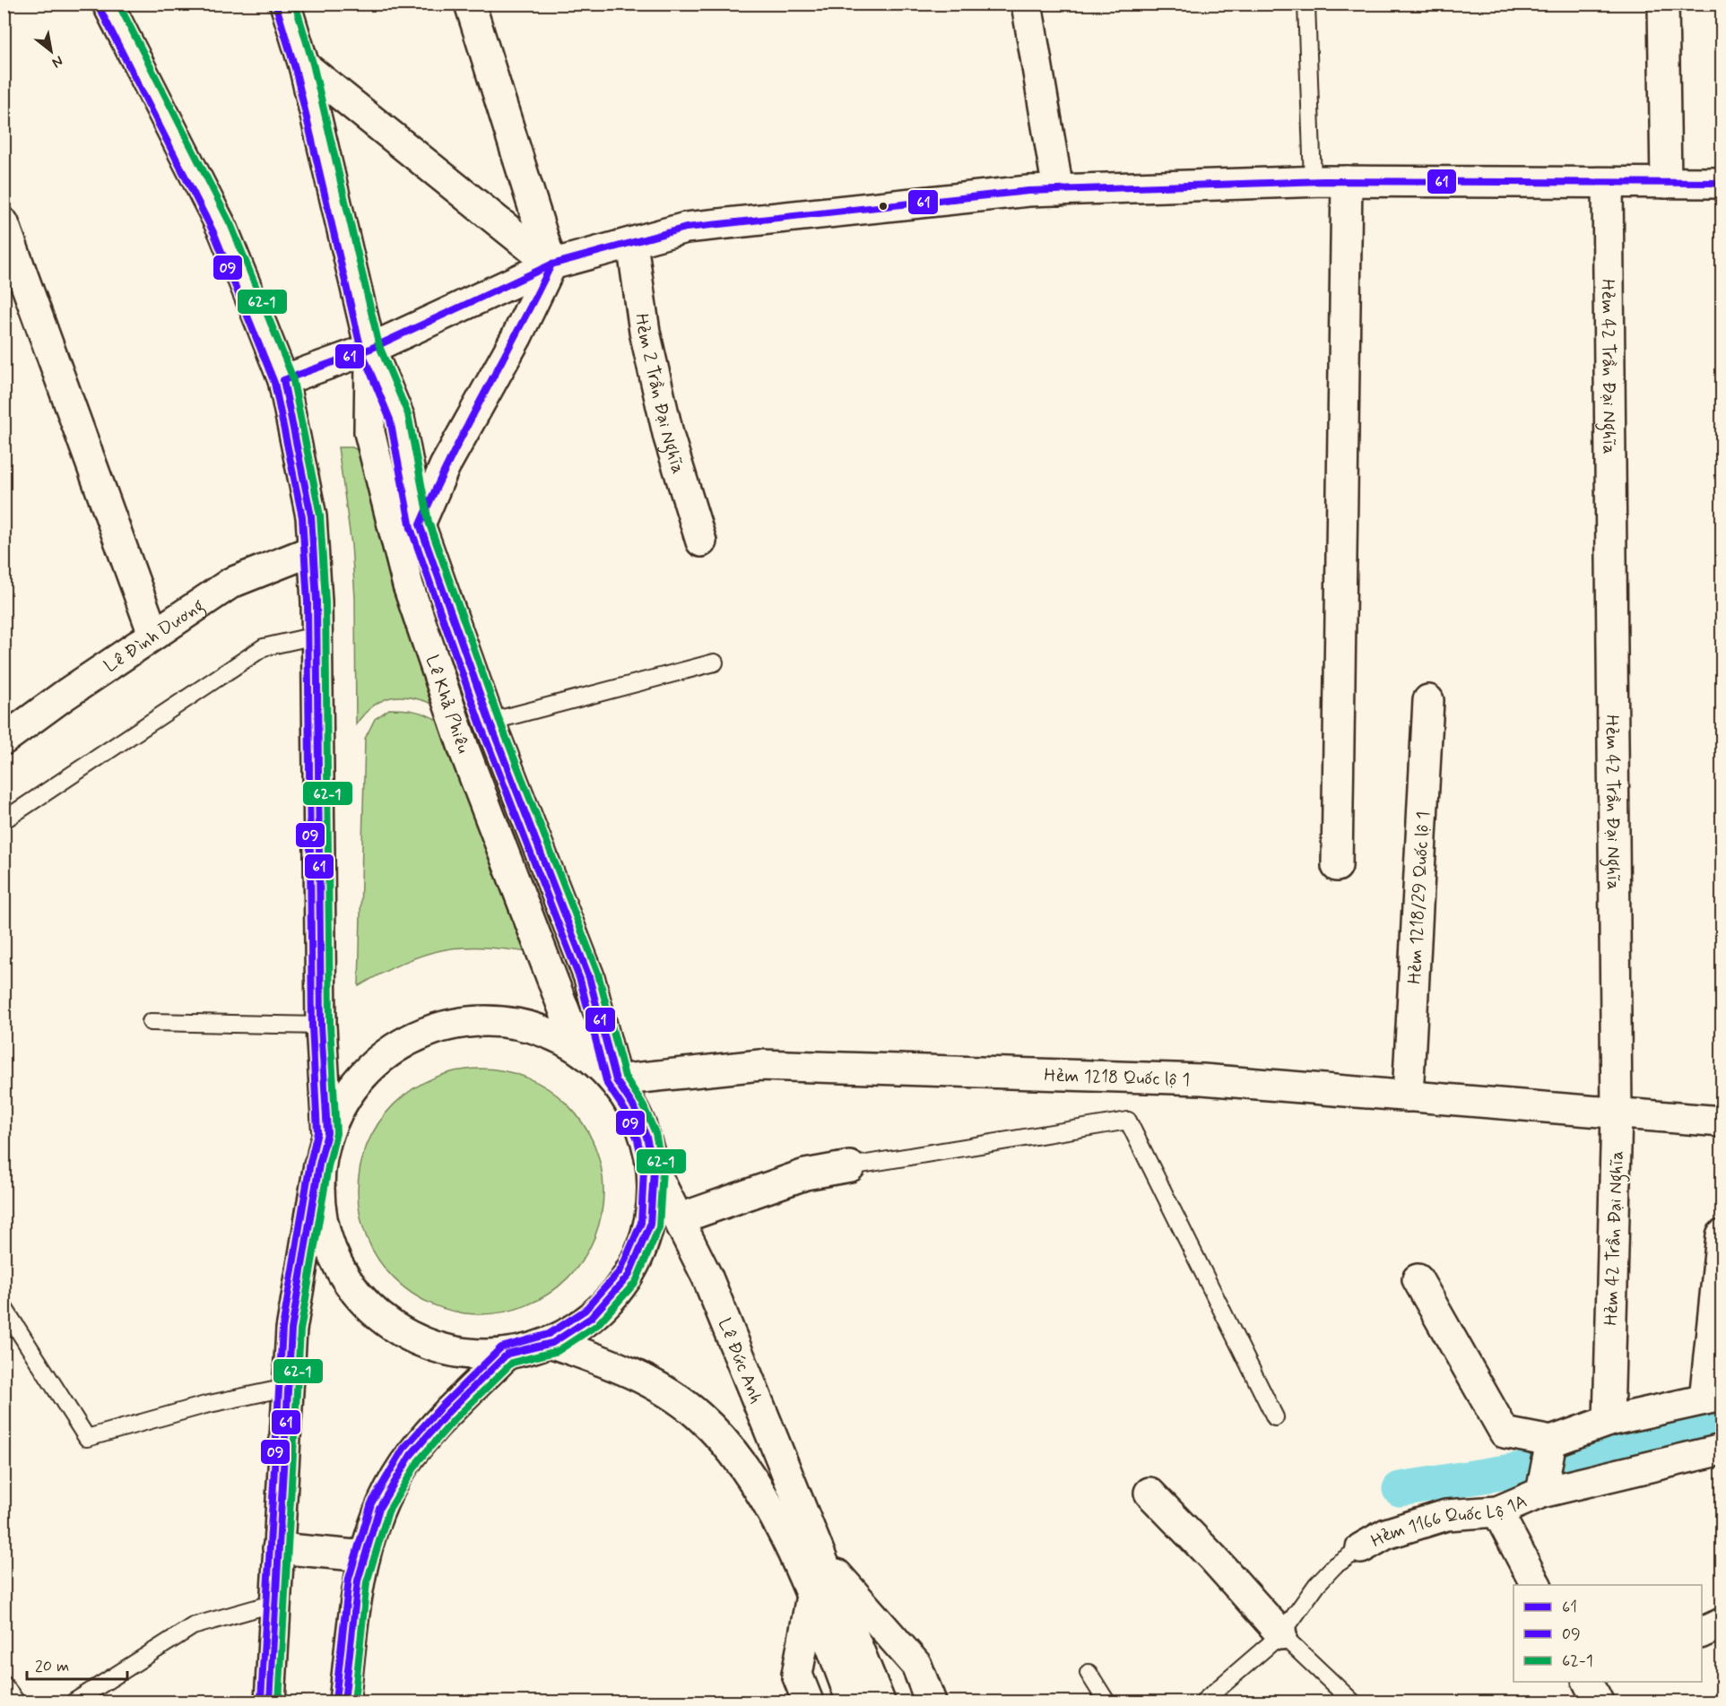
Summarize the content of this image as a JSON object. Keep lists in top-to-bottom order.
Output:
{
  "streets": {
    "main road": [
      "Hẻm 42 Trần Đại Nghĩa",
      "Hẻm 2 Trần Đại Nghĩa",
      "Lê Đình Dương",
      "Lê Khả Phiêu",
      "Hẻm 1218/29 Quốc lộ 1",
      "Hẻm 1218 Quốc lộ 1",
      "Lê Đức Anh",
      "Hẻm 1166 Quốc Lộ 1A"
    ]
  },
  "crossings": [
    ["Hẻm 42 Trần Đại Nghĩa", "Hẻm 1218 Quốc lộ 1"],
    ["Lê Khả Phiêu", "Hẻm 1218 Quốc lộ 1"],
    ["Hẻm 1218/29 Quốc lộ 1", "Hẻm 1218 Quốc lộ 1"]
  ],
  "lines": ["transit line 62-1", "transit line 09", "transit line 61"],
  "legend": ["61", "09", "62-1"],
  "scale_bar": "20 m",
  "north": "bottom right"
}
